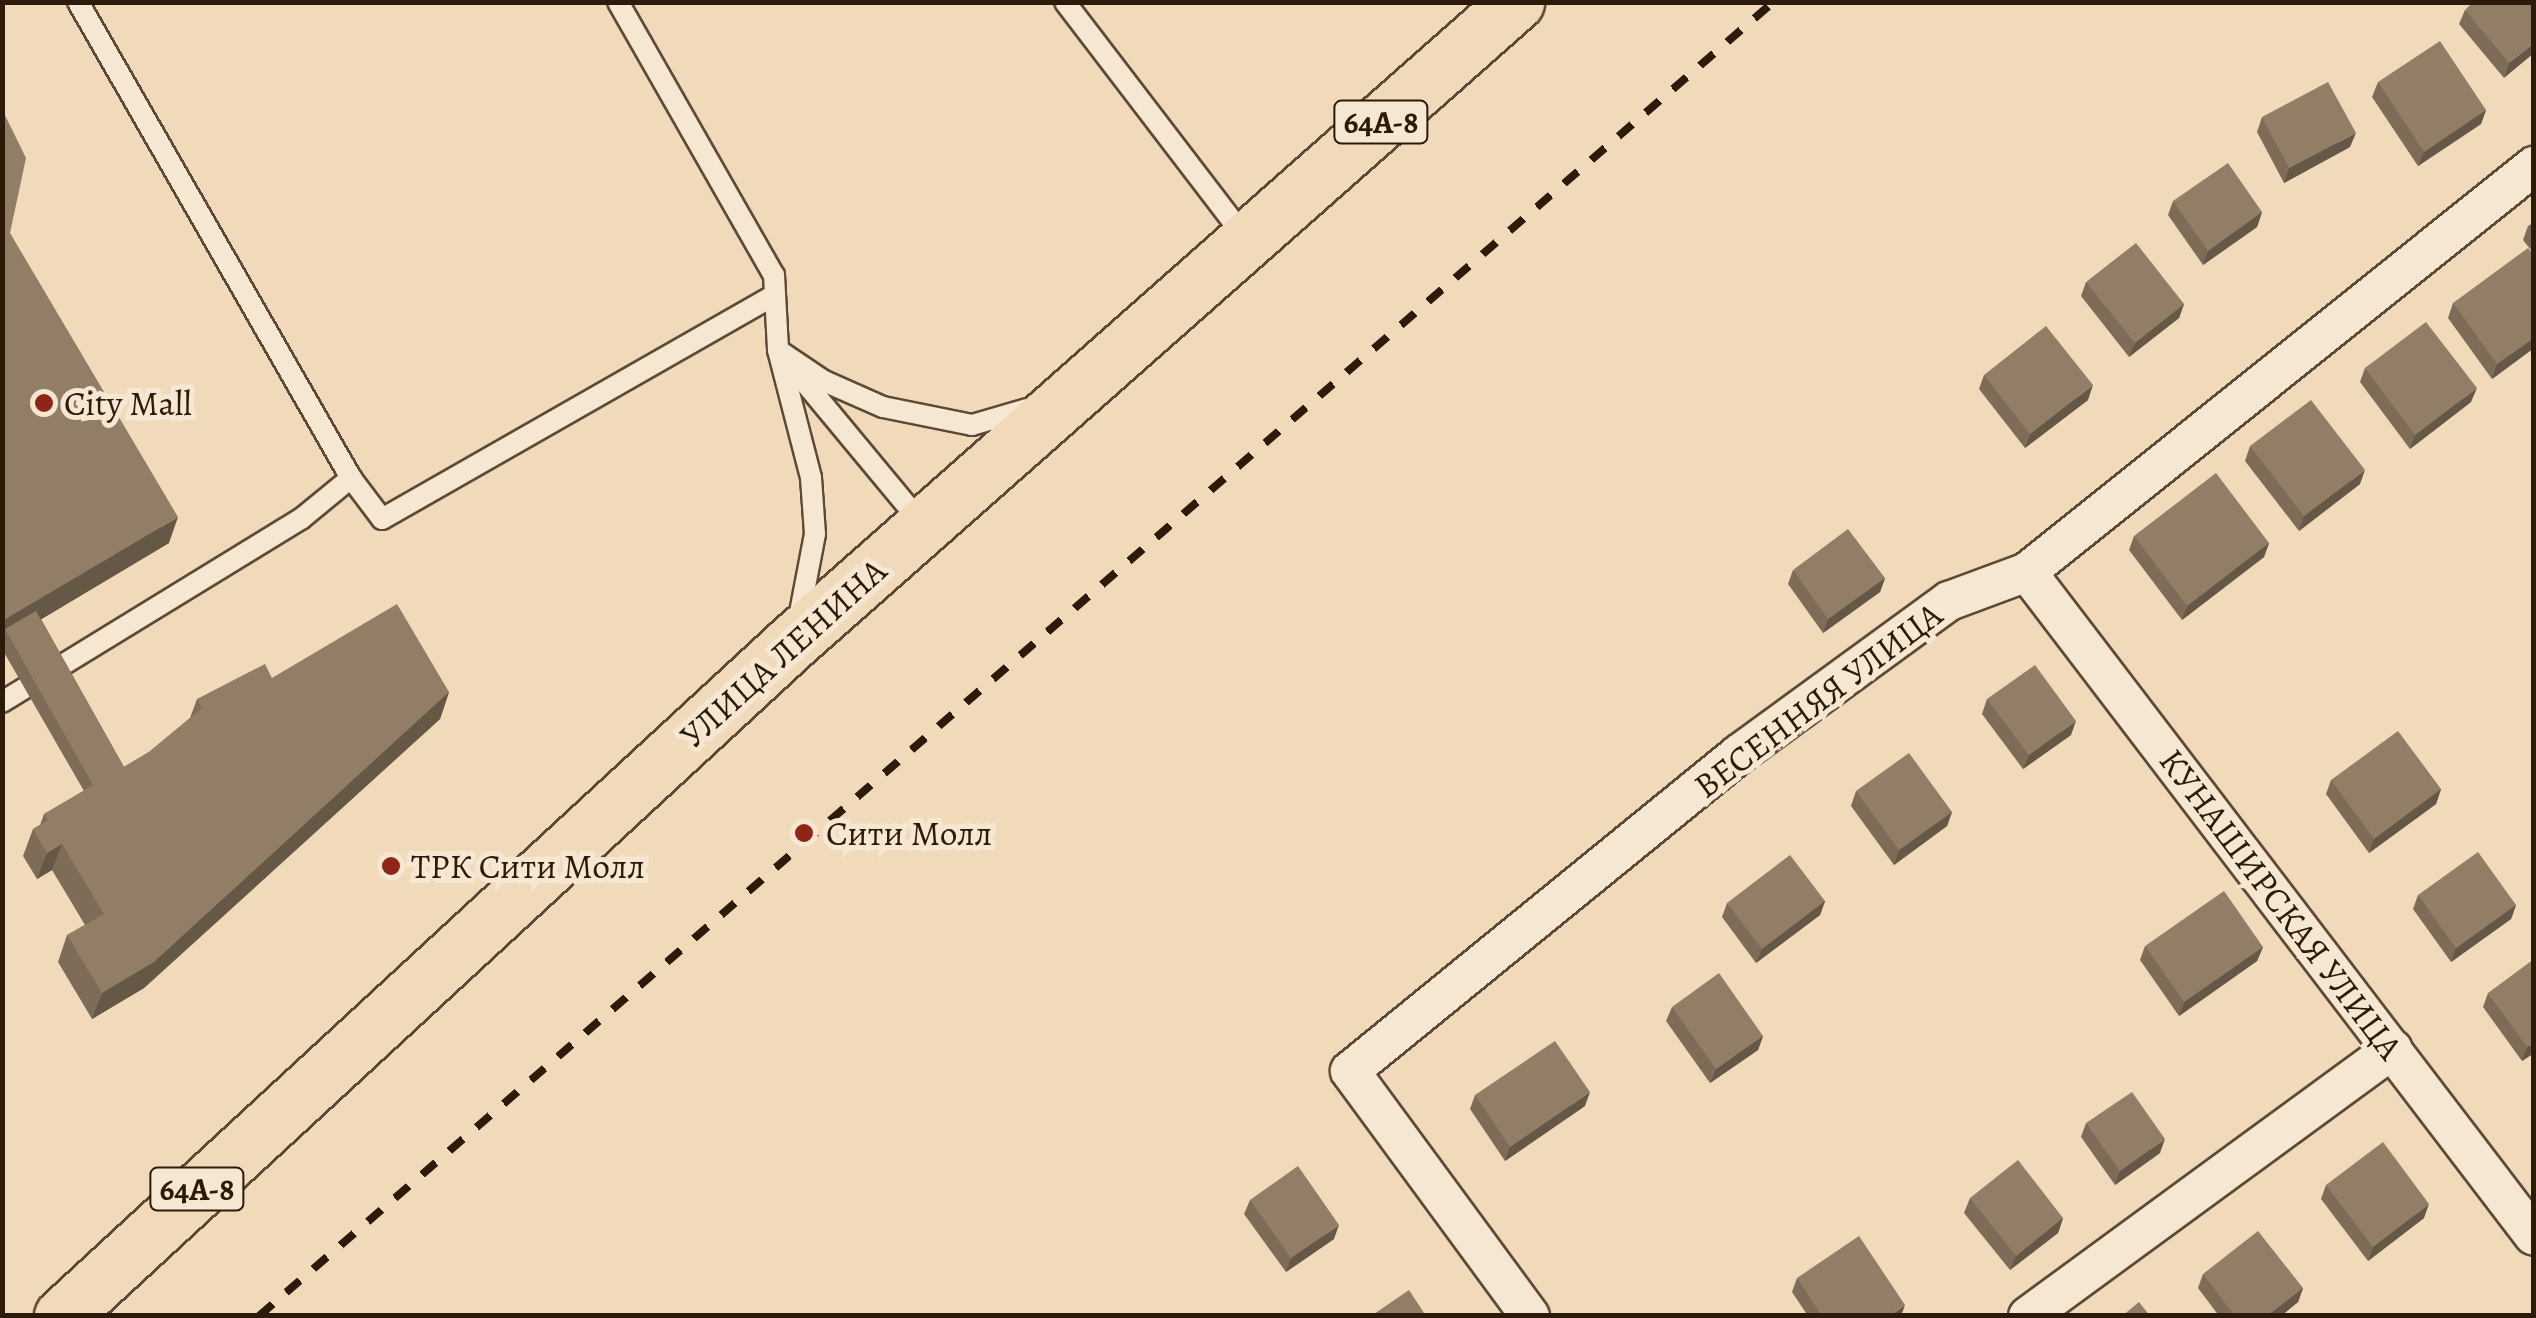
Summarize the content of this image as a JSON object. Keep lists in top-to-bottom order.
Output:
{
  "streets": {
    "main road": ["64А-8", "УЛИЦА ЛЕНИНА"],
    "street": ["ВЕСЕННЯЯ УЛИЦА", "КУНАШИРСКАЯ УЛИЦА"]
  },
  "crossings": [
    ["ВЕСЕННЯЯ УЛИЦА", "КУНАШИРСКАЯ УЛИЦА"]
  ],
  "places": ["City Mall", "Сити Молл", "ТРК Сити Молл"]
}
